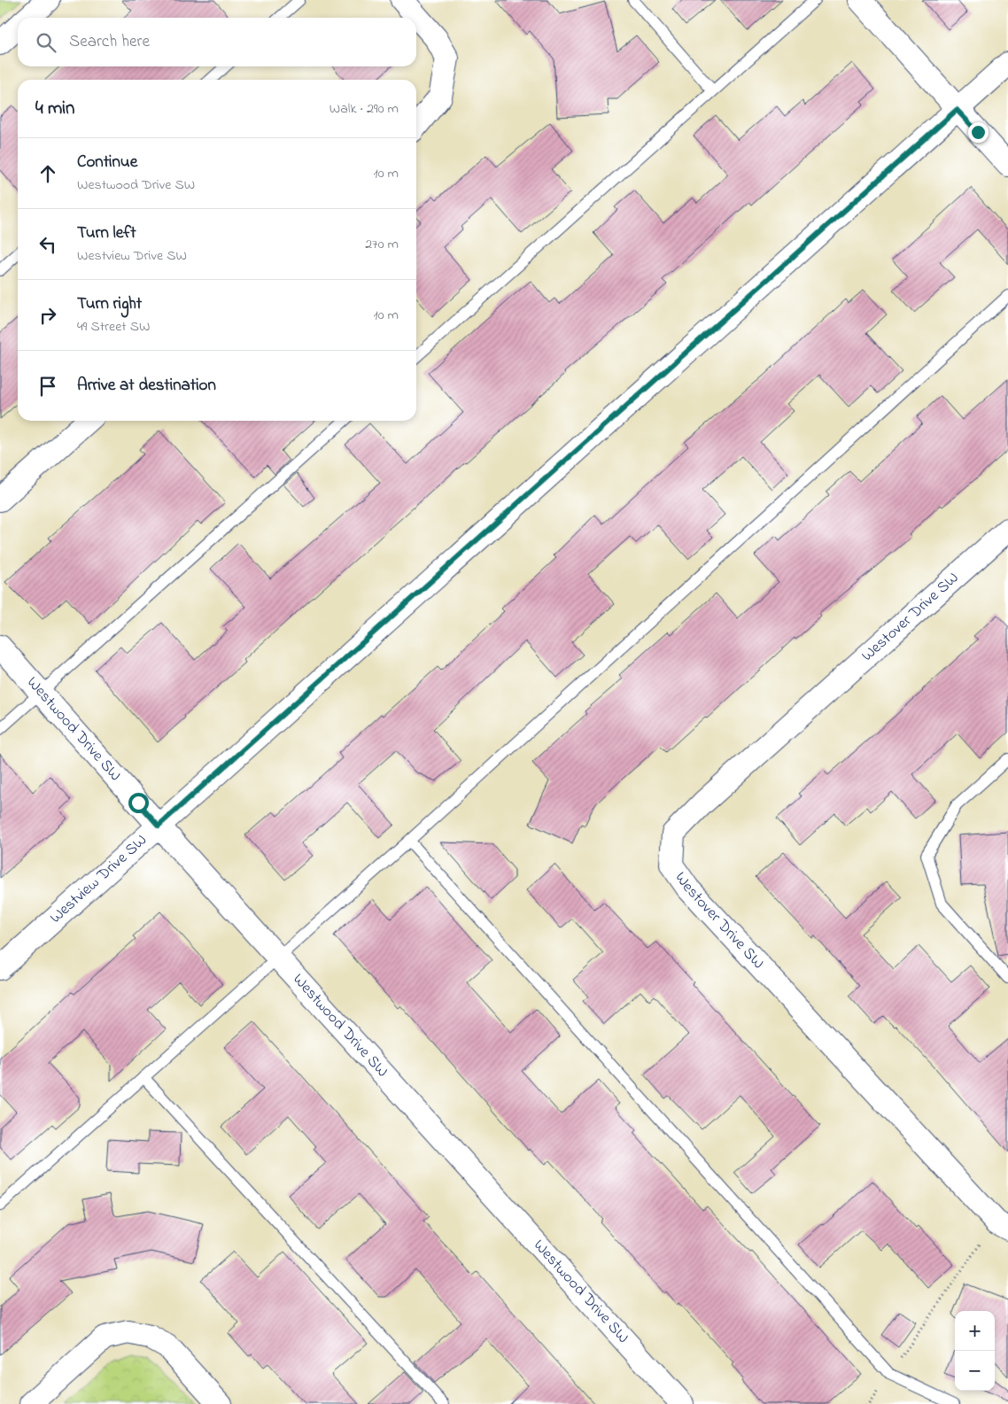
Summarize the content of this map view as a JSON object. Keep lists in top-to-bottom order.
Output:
{
  "streets": {
    "street": ["Westover Drive SW", "Westwood Drive SW", "Westview Drive SW"]
  },
  "crossings": [
    ["Westwood Drive SW", "Westview Drive SW"]
  ],
  "page": {
    "search": "Search here",
    "heading": ["4 min", "Walk · 290 m"],
    "list": [
      ["Continue", "Westwood Drive SW", "10 m"],
      ["Turn left", "Westview Drive SW", "270 m"],
      ["Turn right", "49 Street SW", "10 m"],
      "Arrive at destination"
    ],
    "map_buttons": ["+", "−"]
  }
}
